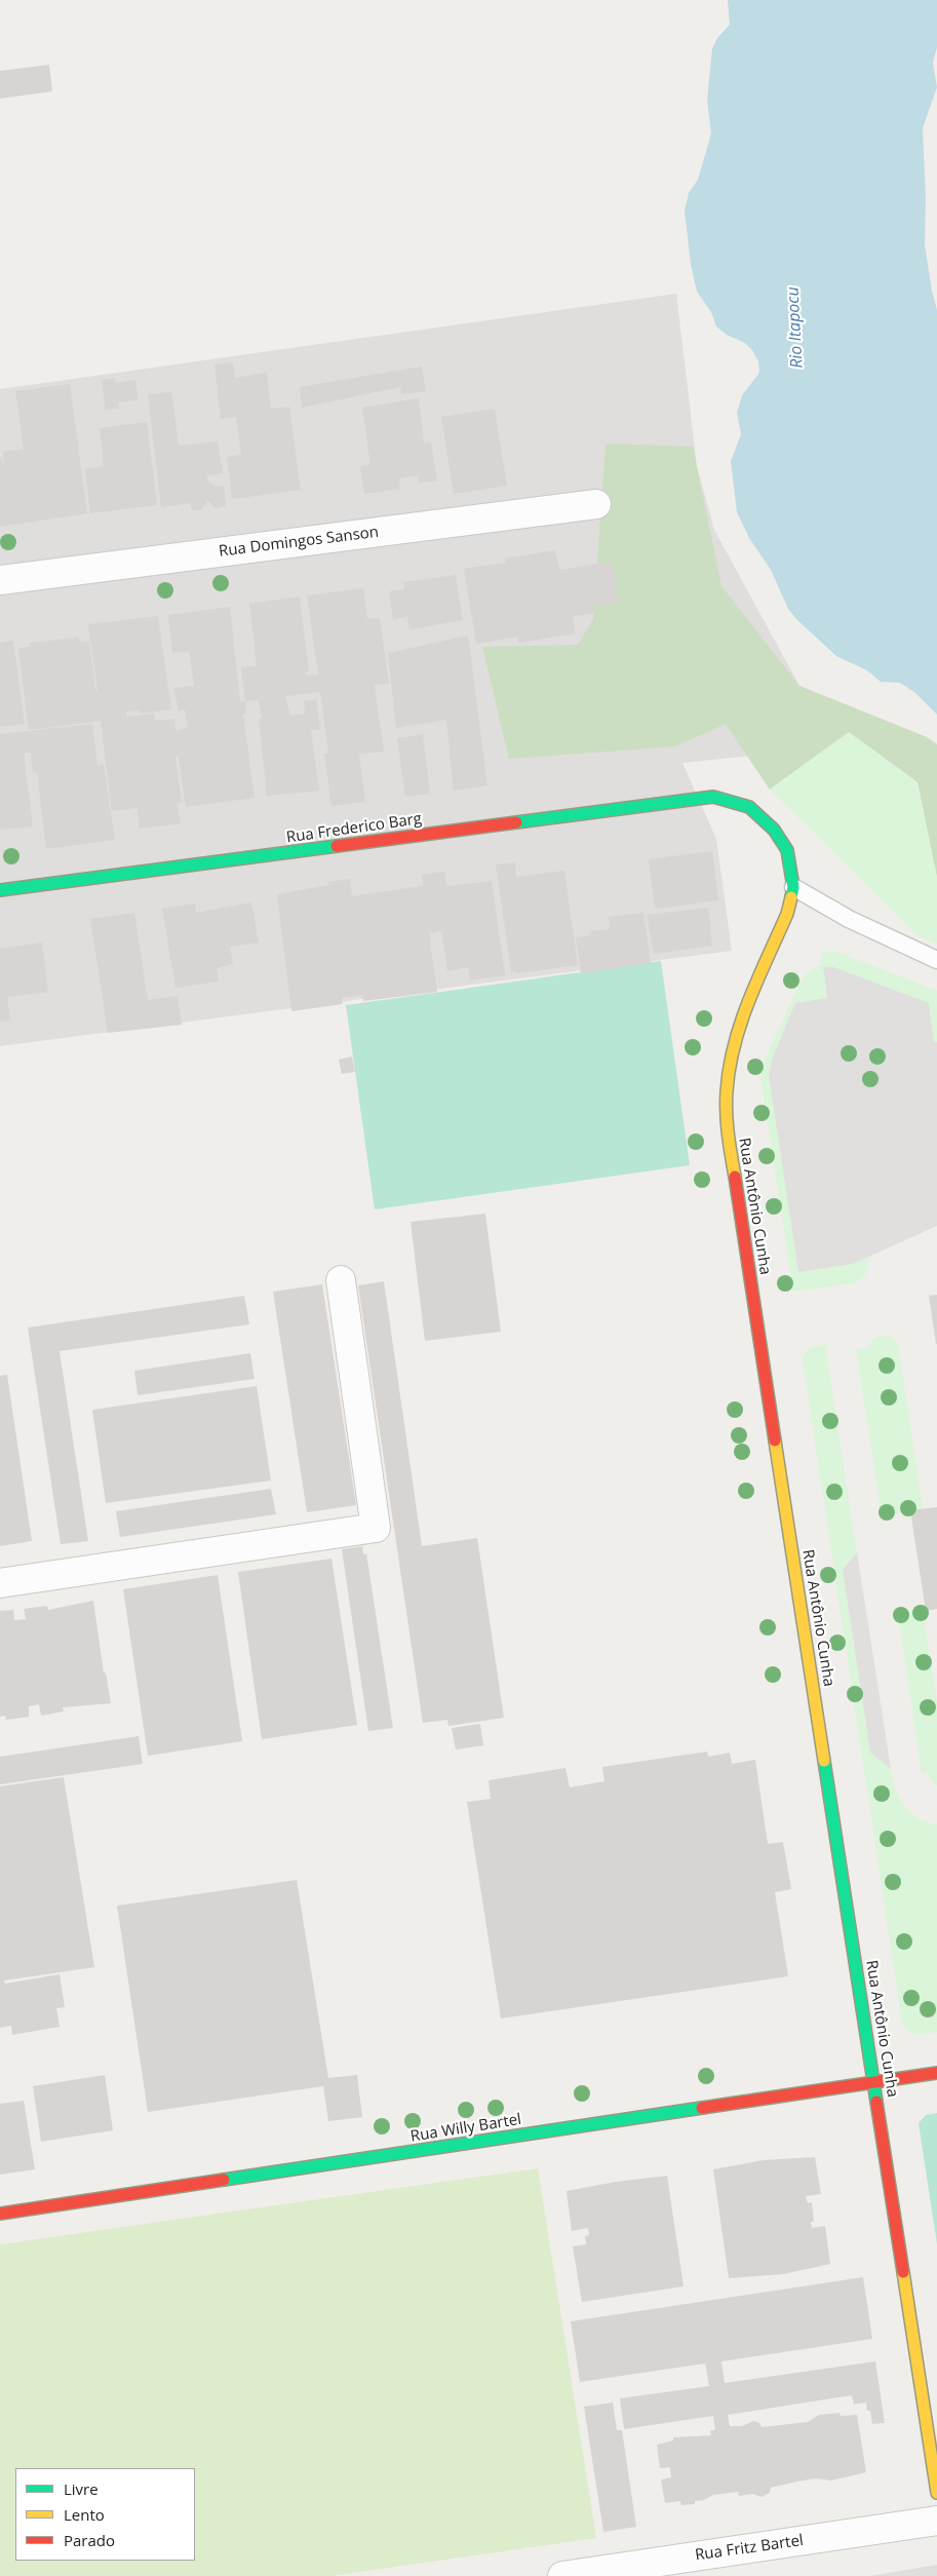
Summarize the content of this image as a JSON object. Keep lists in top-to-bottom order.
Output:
{
  "streets": {
    "street": [
      "Rua Domingos Sanson",
      "Rua Frederico Barg",
      "Rua Antônio Cunha",
      "Rua Willy Bartel",
      "Rua Fritz Bartel"
    ]
  },
  "crossings": [
    ["Rua Frederico Barg", "Rua Antônio Cunha"],
    ["Rua Antônio Cunha", "Rua Willy Bartel"]
  ],
  "water": ["Rio Itapocu"],
  "legend": ["Livre", "Lento", "Parado"]
}
